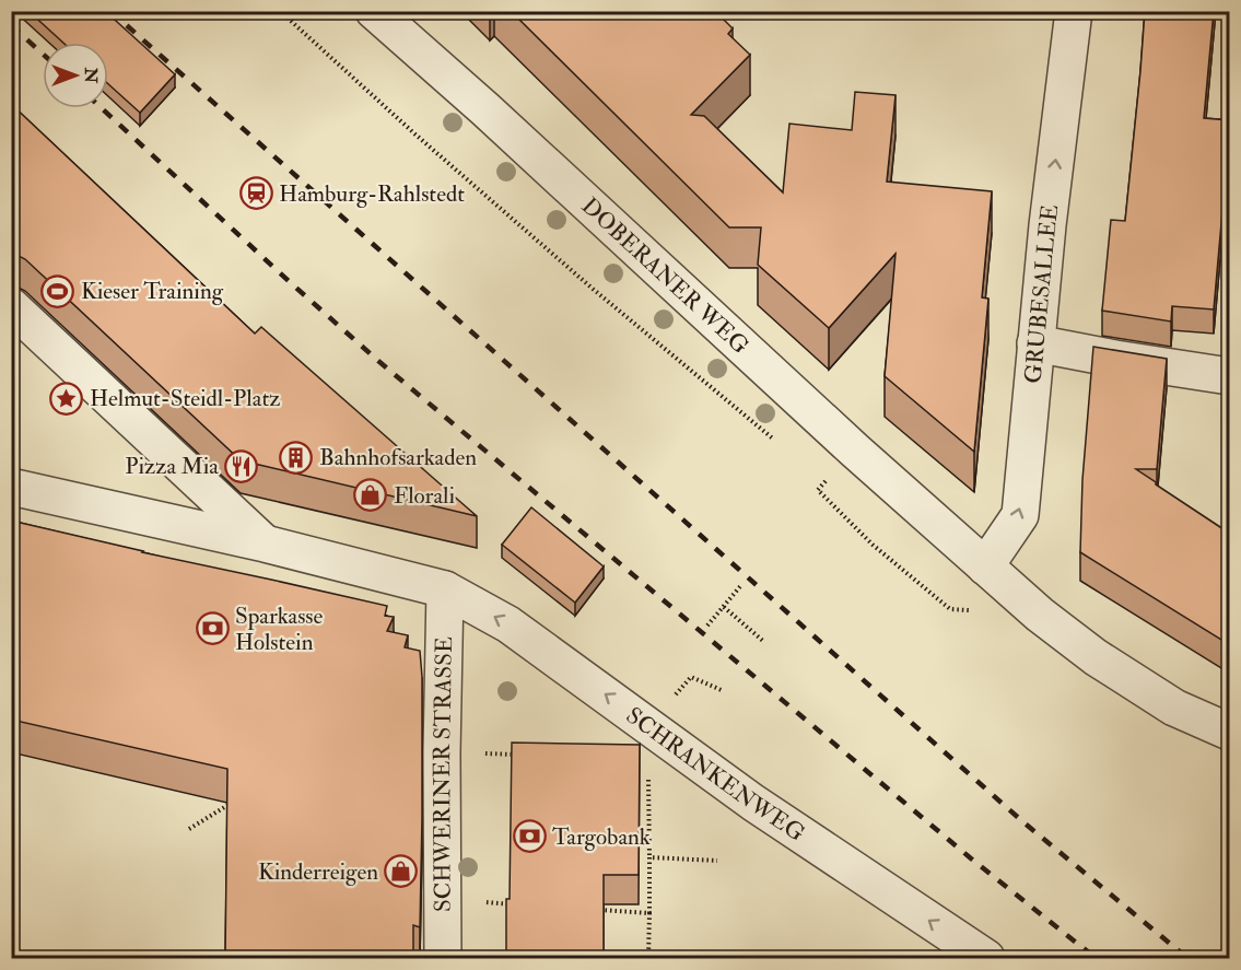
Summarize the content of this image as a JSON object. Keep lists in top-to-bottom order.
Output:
{
  "streets": {
    "street": [
      "DOBERANER WEG",
      "GRUBESALLEE",
      "SCHRANKENWEG",
      "SCHWERINER STRASSE"
    ]
  },
  "crossings": [
    ["DOBERANER WEG", "GRUBESALLEE"],
    ["SCHRANKENWEG", "SCHWERINER STRASSE"]
  ],
  "one_way": ["GRUBESALLEE", "SCHRANKENWEG"],
  "places": {
    "station": ["Hamburg-Rahlstedt"],
    "sports": ["Kieser Training"],
    "place": ["Helmut-Steidl-Platz"],
    "building": ["Bahnhofsarkaden"],
    "restaurant": ["Pizza Mia"],
    "shop": ["Florali", "Kinderreigen"],
    "bank": ["Sparkasse Holstein", "Targobank"]
  },
  "north": "right"
}
